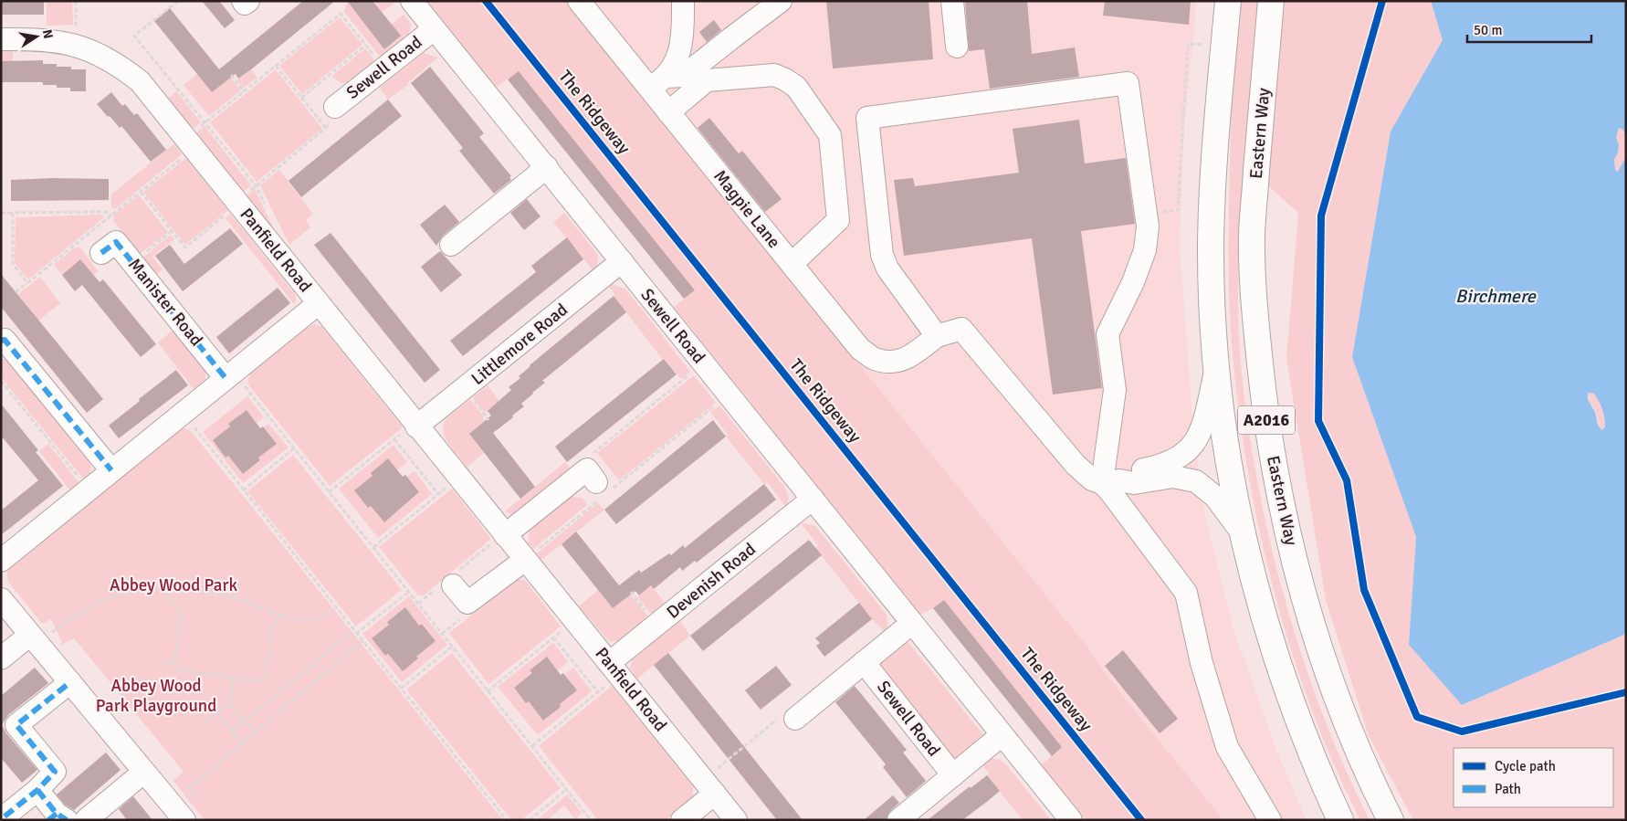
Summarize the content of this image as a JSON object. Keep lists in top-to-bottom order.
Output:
{
  "streets": {
    "main road": ["Eastern Way", "A2016"],
    "street": [
      "Sewell Road",
      "Magpie Lane",
      "Panfield Road",
      "Manister Road",
      "Littlemore Road",
      "Devenish Road"
    ],
    "cycle path": ["The Ridgeway"]
  },
  "crossings": [
    ["Sewell Road", "Littlemore Road"],
    ["Sewell Road", "Devenish Road"],
    ["Panfield Road", "Littlemore Road"],
    ["Panfield Road", "Devenish Road"]
  ],
  "water": ["Birchmere"],
  "parks": ["Abbey Wood Park", "Abbey Wood Park Playground"],
  "legend": ["Cycle path", "Path"],
  "scale_bar": "50 m",
  "north": "right"
}
